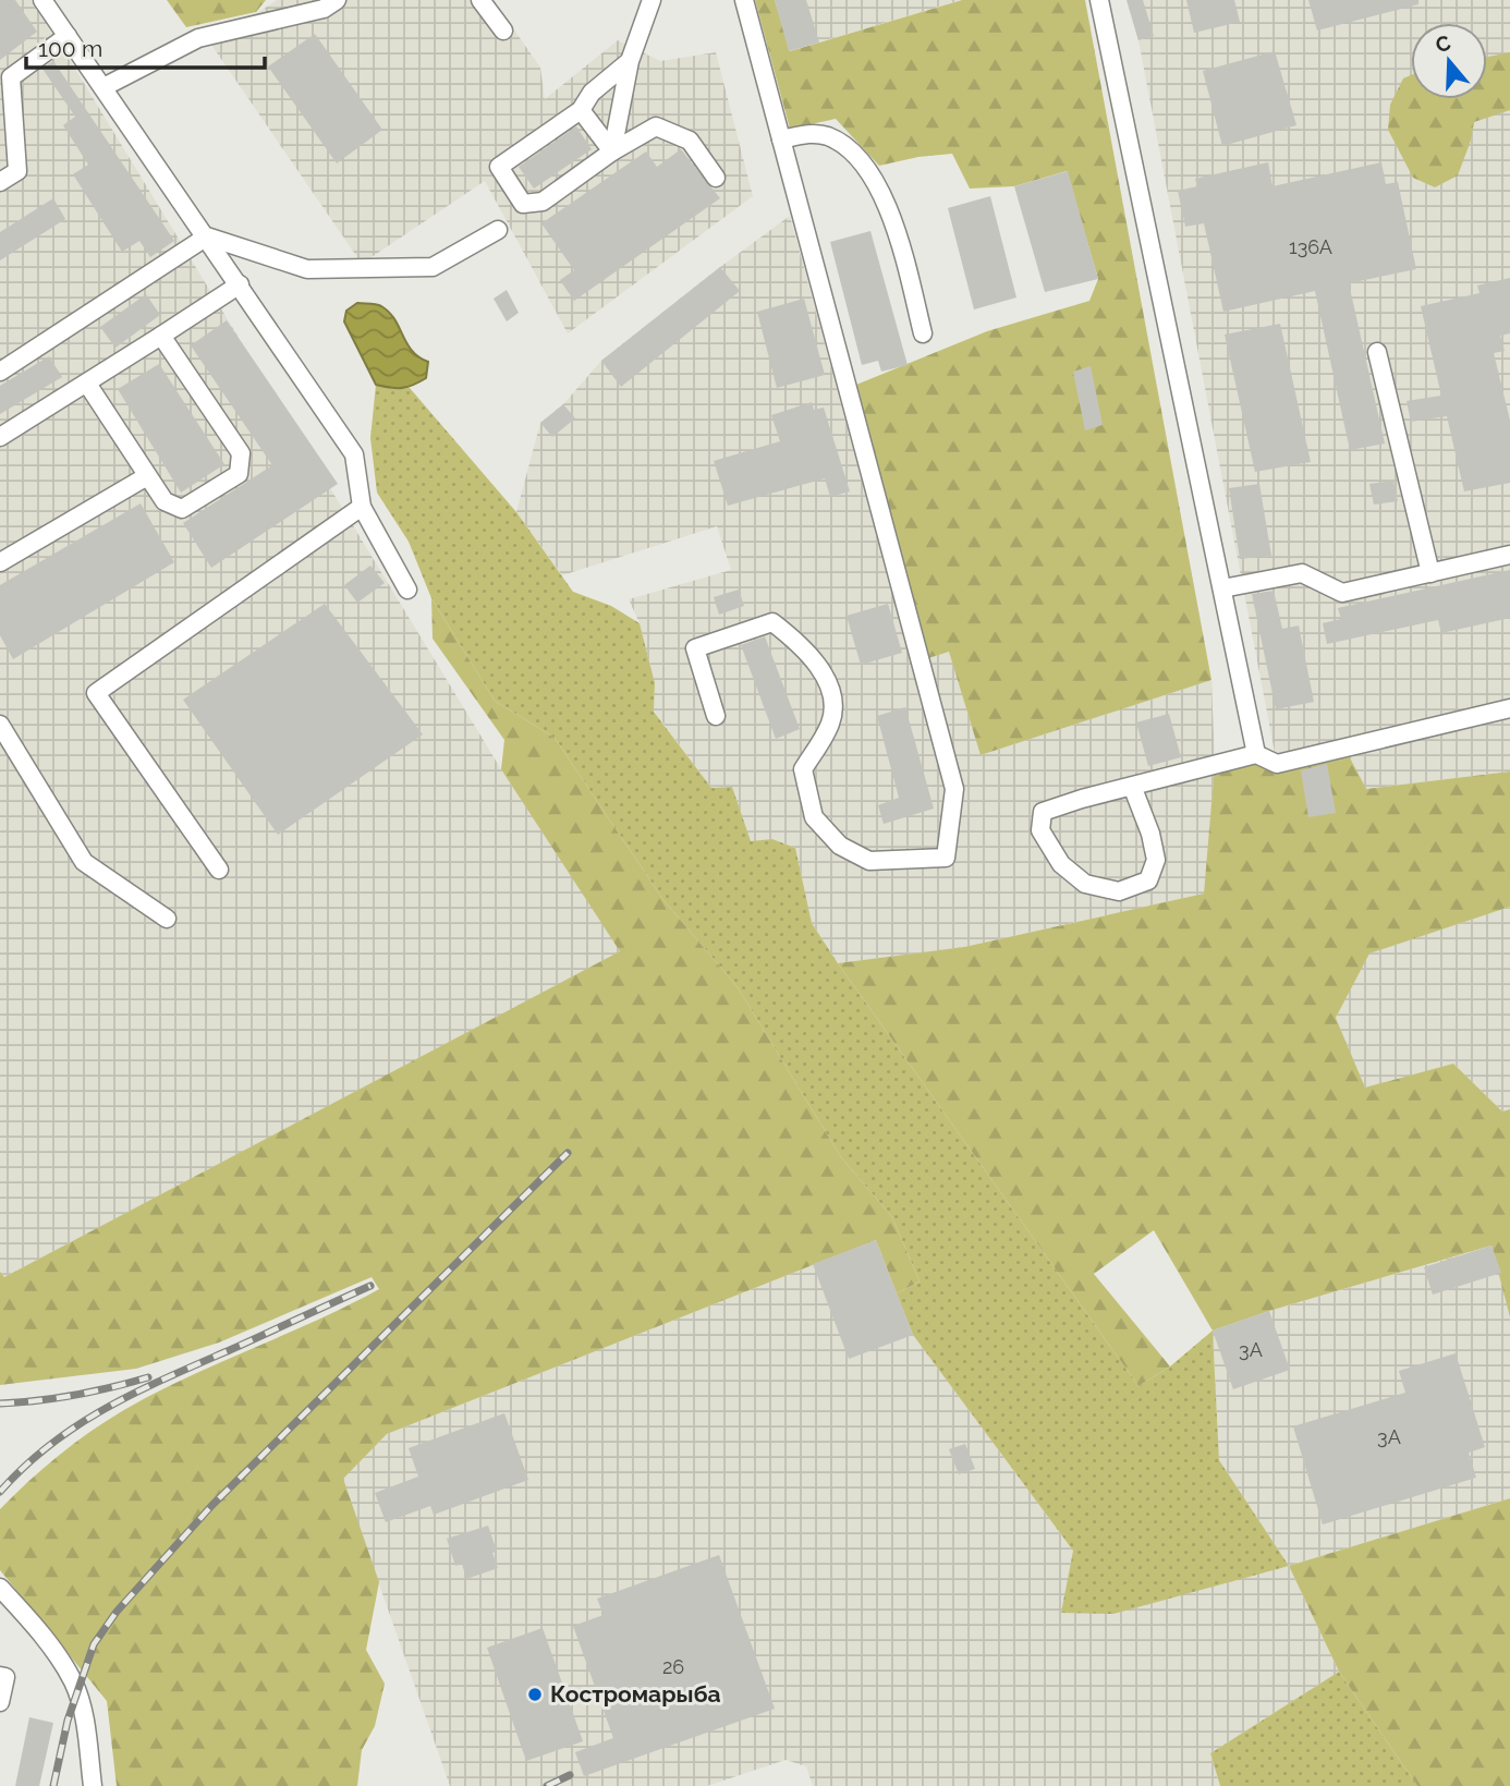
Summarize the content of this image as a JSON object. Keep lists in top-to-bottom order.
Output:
{
  "places": ["Костромарыба"],
  "house_numbers": [
    "136А",
    "3А",
    "3А",
    "26"
  ],
  "scale_bar": "100 m",
  "north": "top"
}
